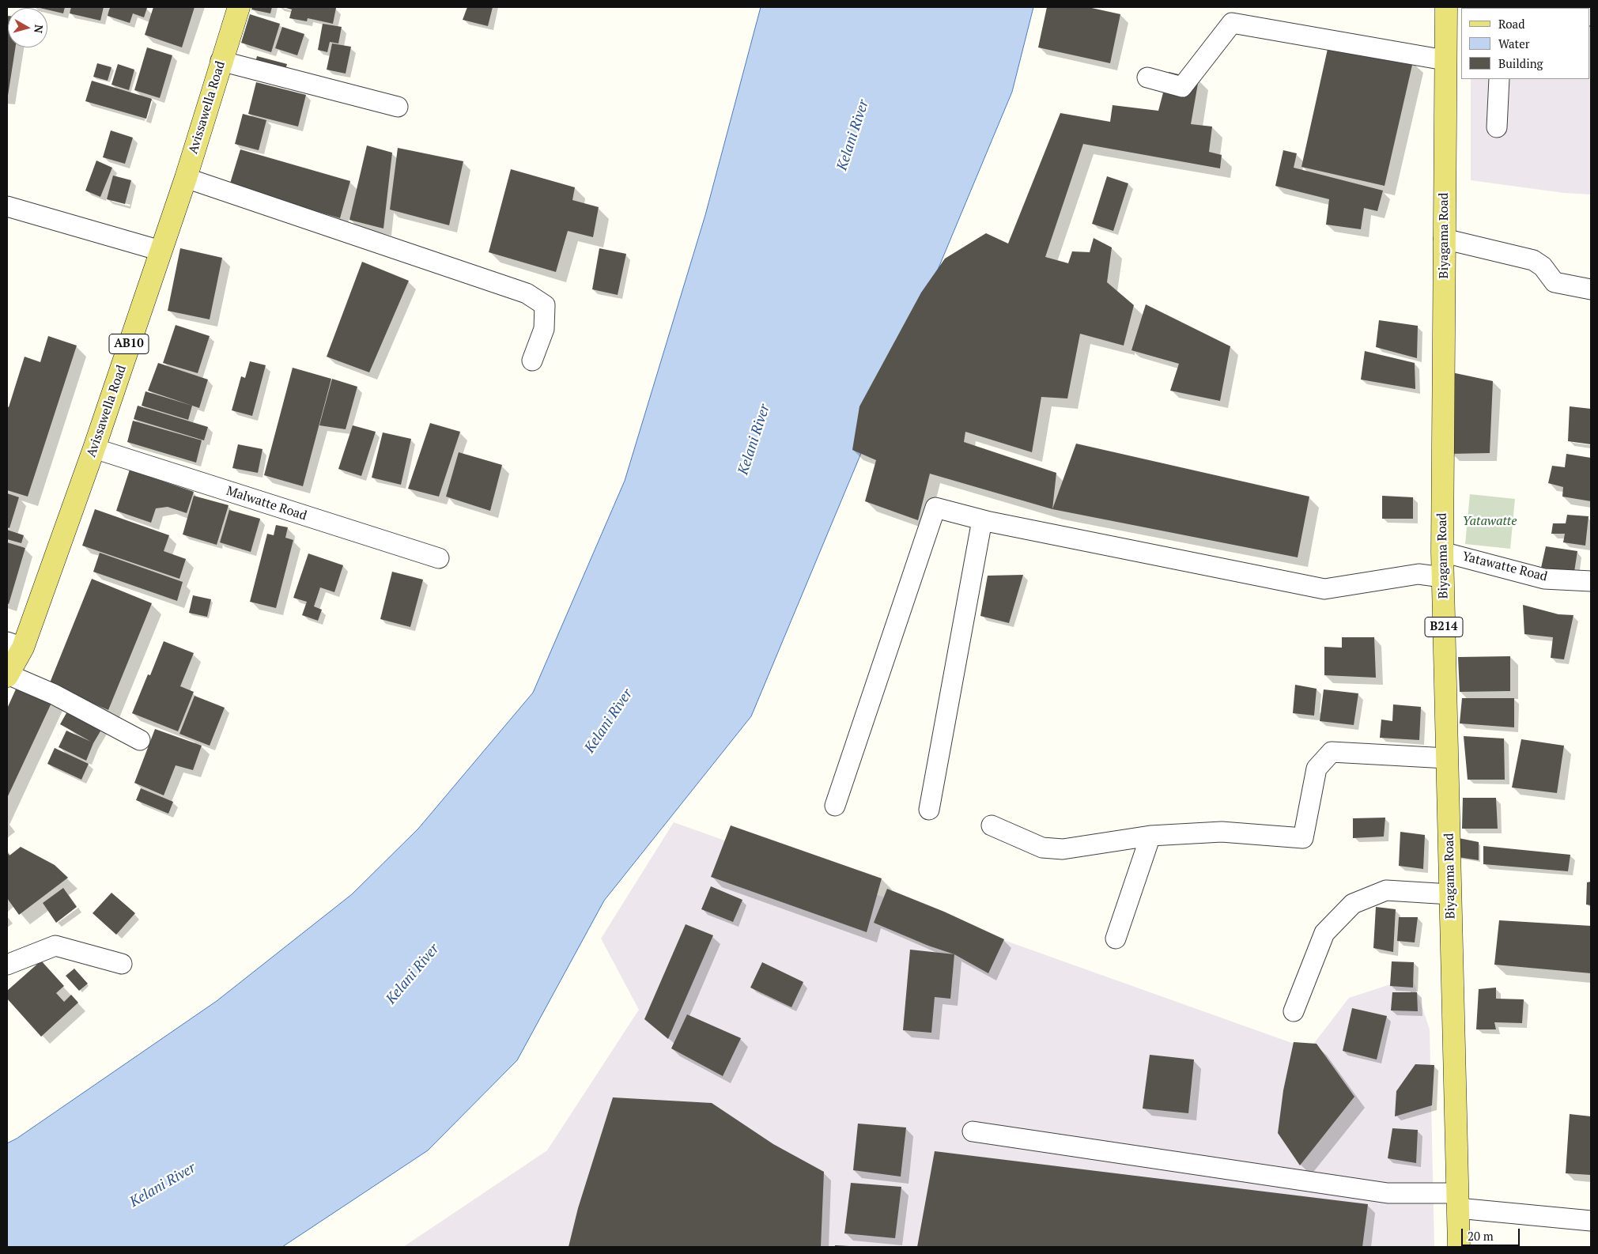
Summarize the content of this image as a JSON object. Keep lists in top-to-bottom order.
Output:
{
  "streets": {
    "main road": [
      "Avissawella Road",
      "Biyagama Road",
      "AB10",
      "B214"
    ],
    "street": ["Malwatte Road", "Yatawatte Road"]
  },
  "crossings": [
    ["Avissawella Road", "Malwatte Road"],
    ["Biyagama Road", "Yatawatte Road"]
  ],
  "water": ["Kelani River"],
  "parks": ["Yatawatte"],
  "legend": ["Road", "Water", "Building"],
  "scale_bar": "20 m",
  "north": "right"
}
